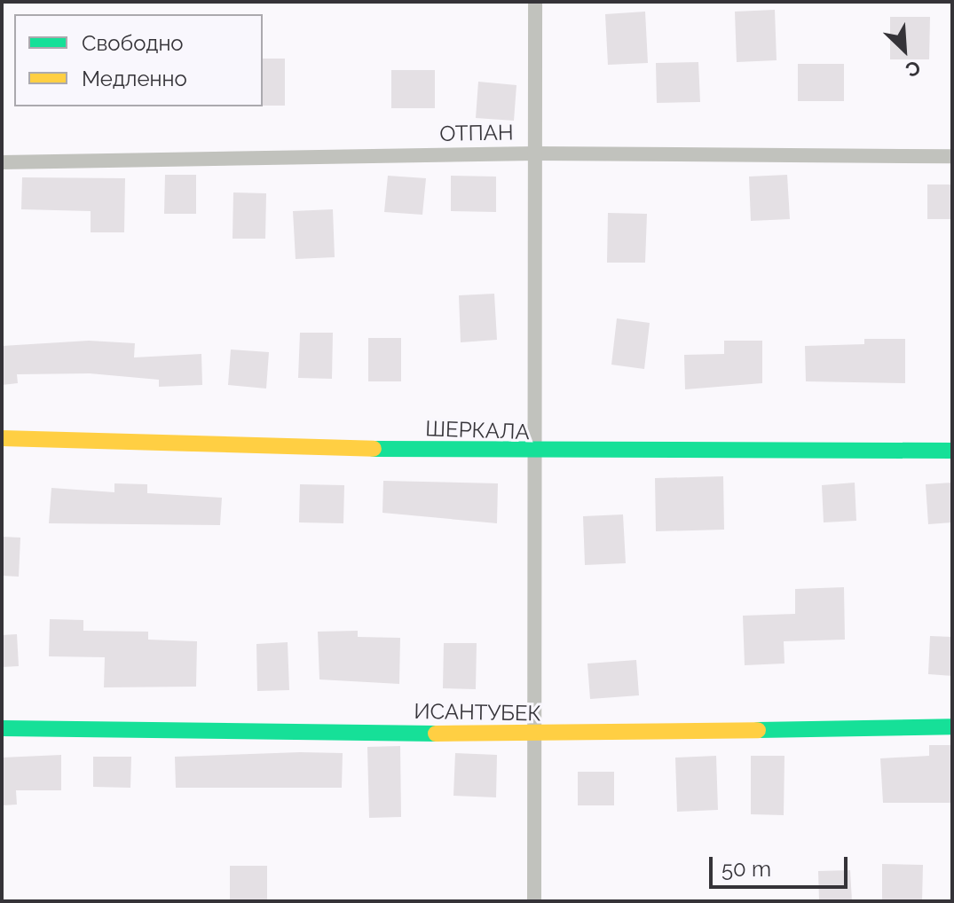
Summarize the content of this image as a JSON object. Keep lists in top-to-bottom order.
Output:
{
  "streets": {
    "street": ["ОТПАН", "ШЕРКАЛА", "ИСАНТУБЕК"]
  },
  "legend": ["Свободно", "Медленно"],
  "scale_bar": "50 m",
  "north": "bottom right"
}
